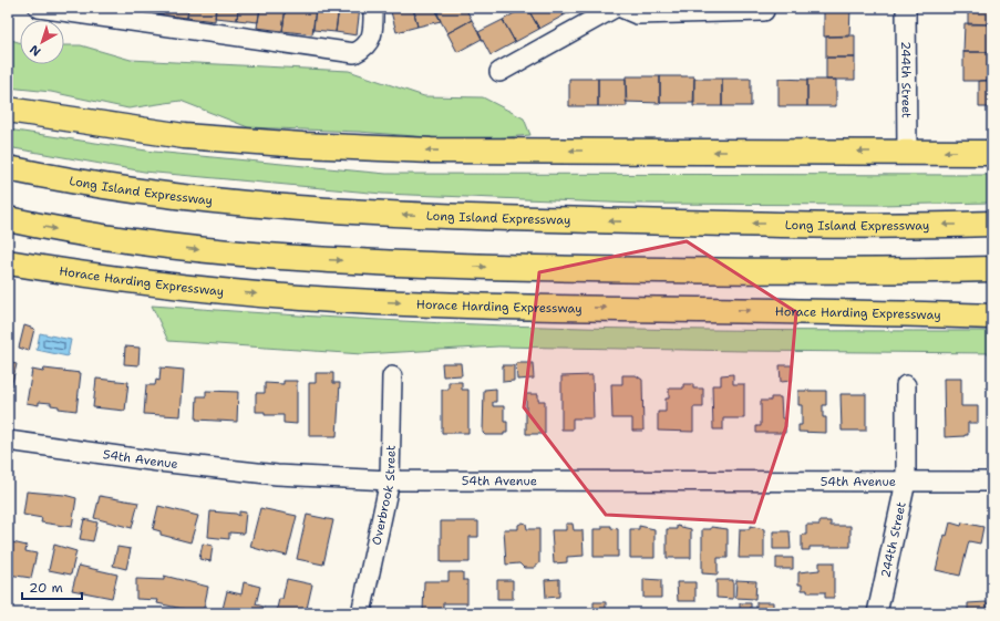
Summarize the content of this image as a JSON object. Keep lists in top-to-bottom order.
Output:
{
  "streets": {
    "main road": ["Long Island Expressway", "Horace Harding Expressway"],
    "street": ["244th Street", "54th Avenue", "Overbrook Street"]
  },
  "crossings": [
    ["244th Street", "54th Avenue"],
    ["54th Avenue", "Overbrook Street"]
  ],
  "scale_bar": "20 m",
  "north": "bottom left"
}
